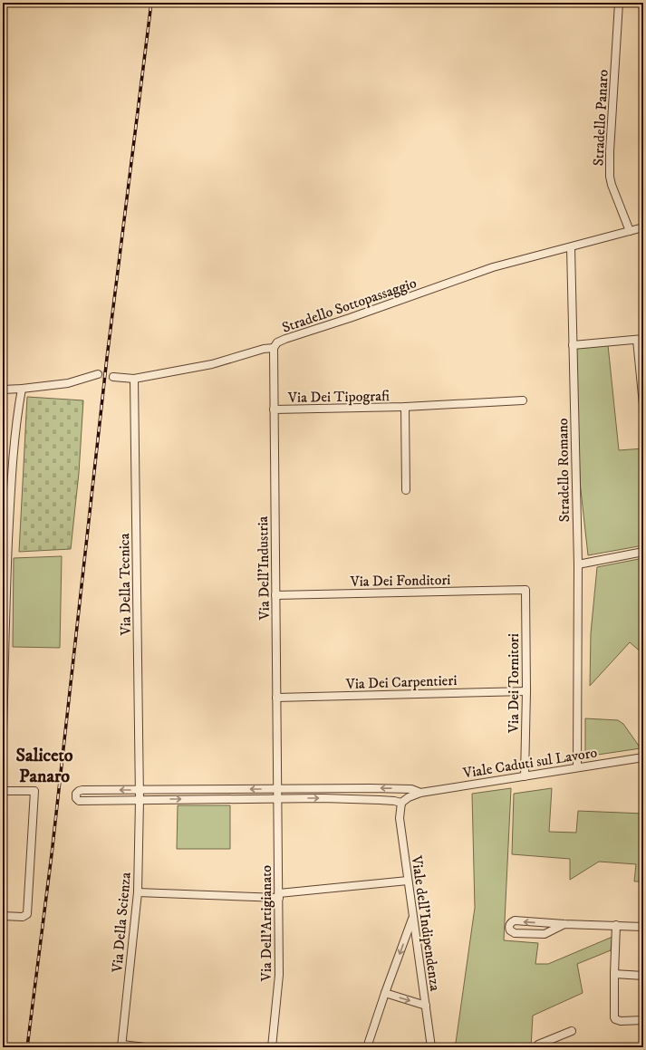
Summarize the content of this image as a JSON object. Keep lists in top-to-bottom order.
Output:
{
  "streets": {
    "street": [
      "Stradello Panaro",
      "Stradello Sottopassaggio",
      "Via Dei Tipografi",
      "Stradello Romano",
      "Via Dell'Industria",
      "Via Dei Fonditori",
      "Via Della Tecnica",
      "Via Dei Carpentieri",
      "Via Dei Tornitori",
      "Viale Caduti sul Lavoro",
      "Via Della Scienza",
      "Via Dell'Artigianato",
      "Viale dell'Indipendenza"
    ]
  },
  "crossings": [
    ["Stradello Sottopassaggio", "Stradello Romano"],
    ["Stradello Sottopassaggio", "Via Dell'Industria"],
    ["Stradello Sottopassaggio", "Via Della Tecnica"],
    ["Via Dei Tipografi", "Via Dell'Industria"],
    ["Stradello Romano", "Viale Caduti sul Lavoro"],
    ["Via Dell'Industria", "Via Dei Fonditori"],
    ["Via Dell'Industria", "Via Dei Carpentieri"],
    ["Via Dell'Industria", "Viale Caduti sul Lavoro"],
    ["Via Dei Fonditori", "Via Dei Tornitori"],
    ["Via Della Tecnica", "Viale Caduti sul Lavoro"],
    ["Via Dei Carpentieri", "Via Dei Tornitori"],
    ["Via Dei Tornitori", "Viale Caduti sul Lavoro"],
    ["Viale Caduti sul Lavoro", "Via Della Scienza"],
    ["Viale Caduti sul Lavoro", "Via Dell'Artigianato"],
    ["Viale Caduti sul Lavoro", "Viale dell'Indipendenza"]
  ],
  "districts": ["Saliceto Panaro"]
}
